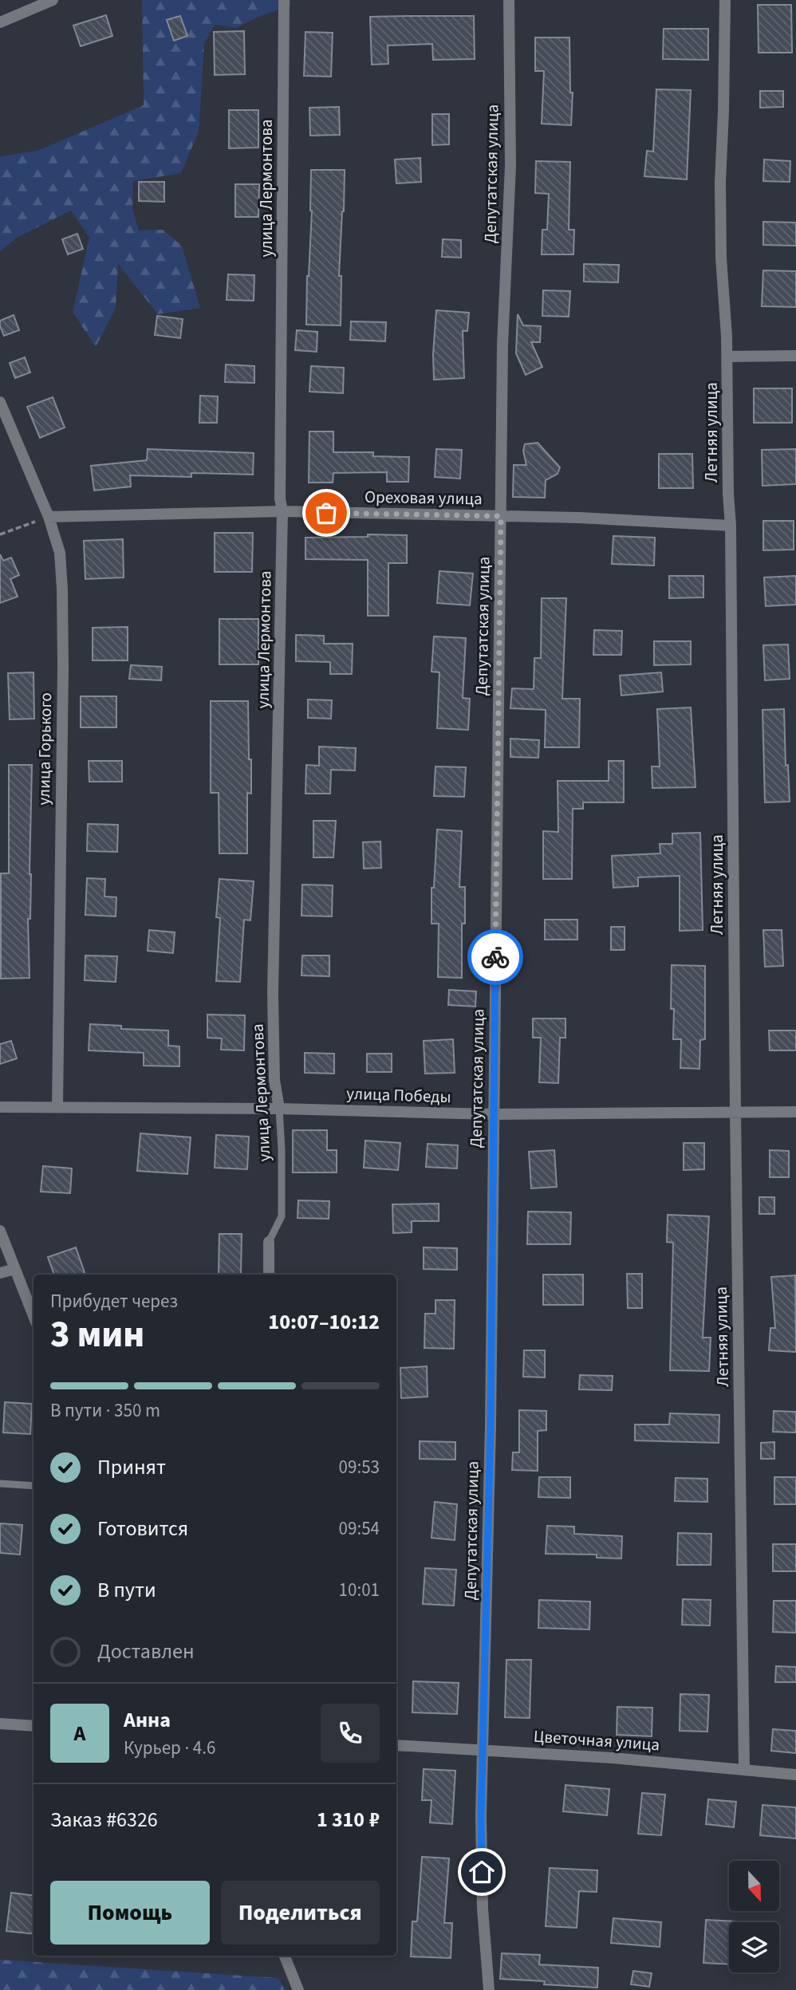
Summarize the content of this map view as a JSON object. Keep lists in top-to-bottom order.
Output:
{
  "streets": {
    "street": [
      "Депутатская улица",
      "улица Лермонтова",
      "Летняя улица",
      "Ореховая улица",
      "улица Горького",
      "улица Победы",
      "Цветочная улица"
    ]
  },
  "crossings": [
    ["Депутатская улица", "Ореховая улица"],
    ["Депутатская улица", "улица Победы"],
    ["Депутатская улица", "Цветочная улица"],
    ["улица Лермонтова", "Ореховая улица"],
    ["улица Лермонтова", "улица Победы"],
    ["Летняя улица", "Ореховая улица"],
    ["Летняя улица", "улица Победы"],
    ["Летняя улица", "Цветочная улица"],
    ["Ореховая улица", "улица Горького"],
    ["улица Горького", "улица Победы"]
  ],
  "north": "bottom",
  "page": {
    "heading": ["3 мин", "Прибудет через", "10:07–10:12"],
    "panel": [
      "Анна",
      "Курьер · 4.6",
      "Заказ #6326",
      "1 310 ₽"
    ],
    "bar": "В пути · 350 m",
    "list": [
      ["Принят", "09:53"],
      ["Готовится", "09:54"],
      ["В пути", "10:01"],
      "Доставлен"
    ],
    "round": "А",
    "buttons": ["Помощь", "Поделиться"]
  }
}
